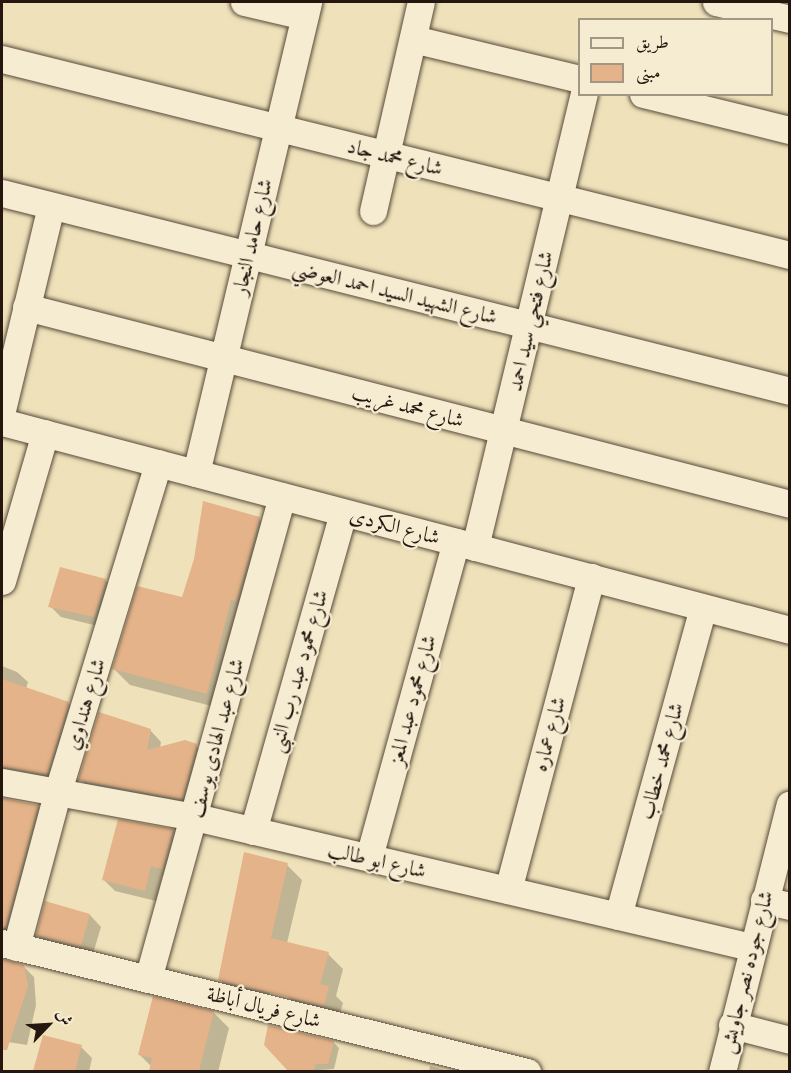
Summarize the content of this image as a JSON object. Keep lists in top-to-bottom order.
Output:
{
  "streets": {
    "street": [
      "شارع محمد جاد",
      "شارع حامد النجار",
      "شارع الشهيد السيد احمد العوضي",
      "شارع فتحي سيد احمد",
      "شارع محمد غريب",
      "شارع الكردى",
      "شارع محمود عبد رب النبى",
      "شارع محمود عبد المعز",
      "شارع هنداوي",
      "شارع عماره",
      "شارع عبد الهادى يوسف",
      "شارع محمد خطاب",
      "شارع ابو طالب",
      "شارع جوده نصر جاويش",
      "شارع فريال أباظة"
    ]
  },
  "crossings": [
    ["شارع محمد جاد", "شارع حامد النجار"],
    ["شارع محمد جاد", "شارع فتحي سيد احمد"],
    ["شارع حامد النجار", "شارع الشهيد السيد احمد العوضي"],
    ["شارع حامد النجار", "شارع محمد غريب"],
    ["شارع حامد النجار", "شارع الكردى"],
    ["شارع الشهيد السيد احمد العوضي", "شارع فتحي سيد احمد"],
    ["شارع فتحي سيد احمد", "شارع محمد غريب"],
    ["شارع فتحي سيد احمد", "شارع الكردى"],
    ["شارع فتحي سيد احمد", "شارع محمود عبد المعز"],
    ["شارع الكردى", "شارع محمود عبد رب النبى"],
    ["شارع الكردى", "شارع محمود عبد المعز"],
    ["شارع الكردى", "شارع هنداوي"],
    ["شارع الكردى", "شارع عماره"],
    ["شارع الكردى", "شارع عبد الهادى يوسف"],
    ["شارع الكردى", "شارع محمد خطاب"],
    ["شارع محمود عبد رب النبى", "شارع ابو طالب"],
    ["شارع محمود عبد المعز", "شارع ابو طالب"],
    ["شارع هنداوي", "شارع ابو طالب"],
    ["شارع هنداوي", "شارع فريال أباظة"],
    ["شارع عماره", "شارع ابو طالب"],
    ["شارع عبد الهادى يوسف", "شارع ابو طالب"],
    ["شارع عبد الهادى يوسف", "شارع فريال أباظة"],
    ["شارع محمد خطاب", "شارع ابو طالب"],
    ["شارع ابو طالب", "شارع جوده نصر جاويش"]
  ],
  "legend": ["طريق", "مبنى"],
  "north": "top right"
}
